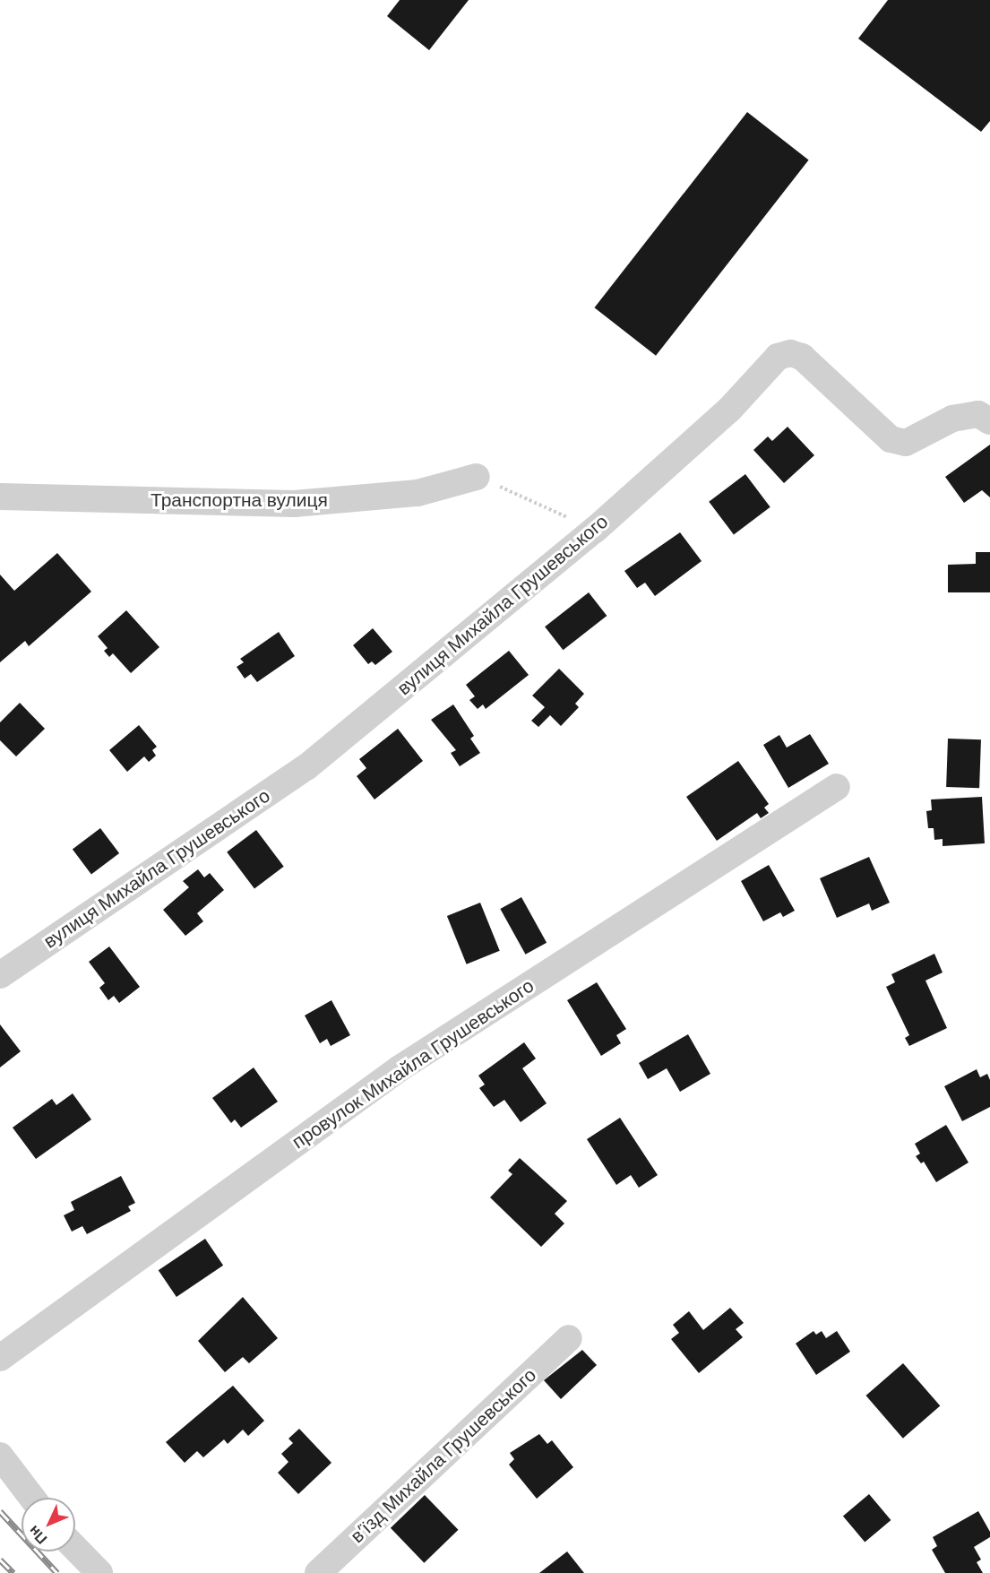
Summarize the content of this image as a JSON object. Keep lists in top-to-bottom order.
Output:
{
  "streets": {
    "street": [
      "Транспортна вулиця",
      "вулиця Михайла Грушевського",
      "провулок Михайла Грушевського",
      "в’їзд Михайла Грушевського"
    ]
  },
  "north": "bottom left"
}
